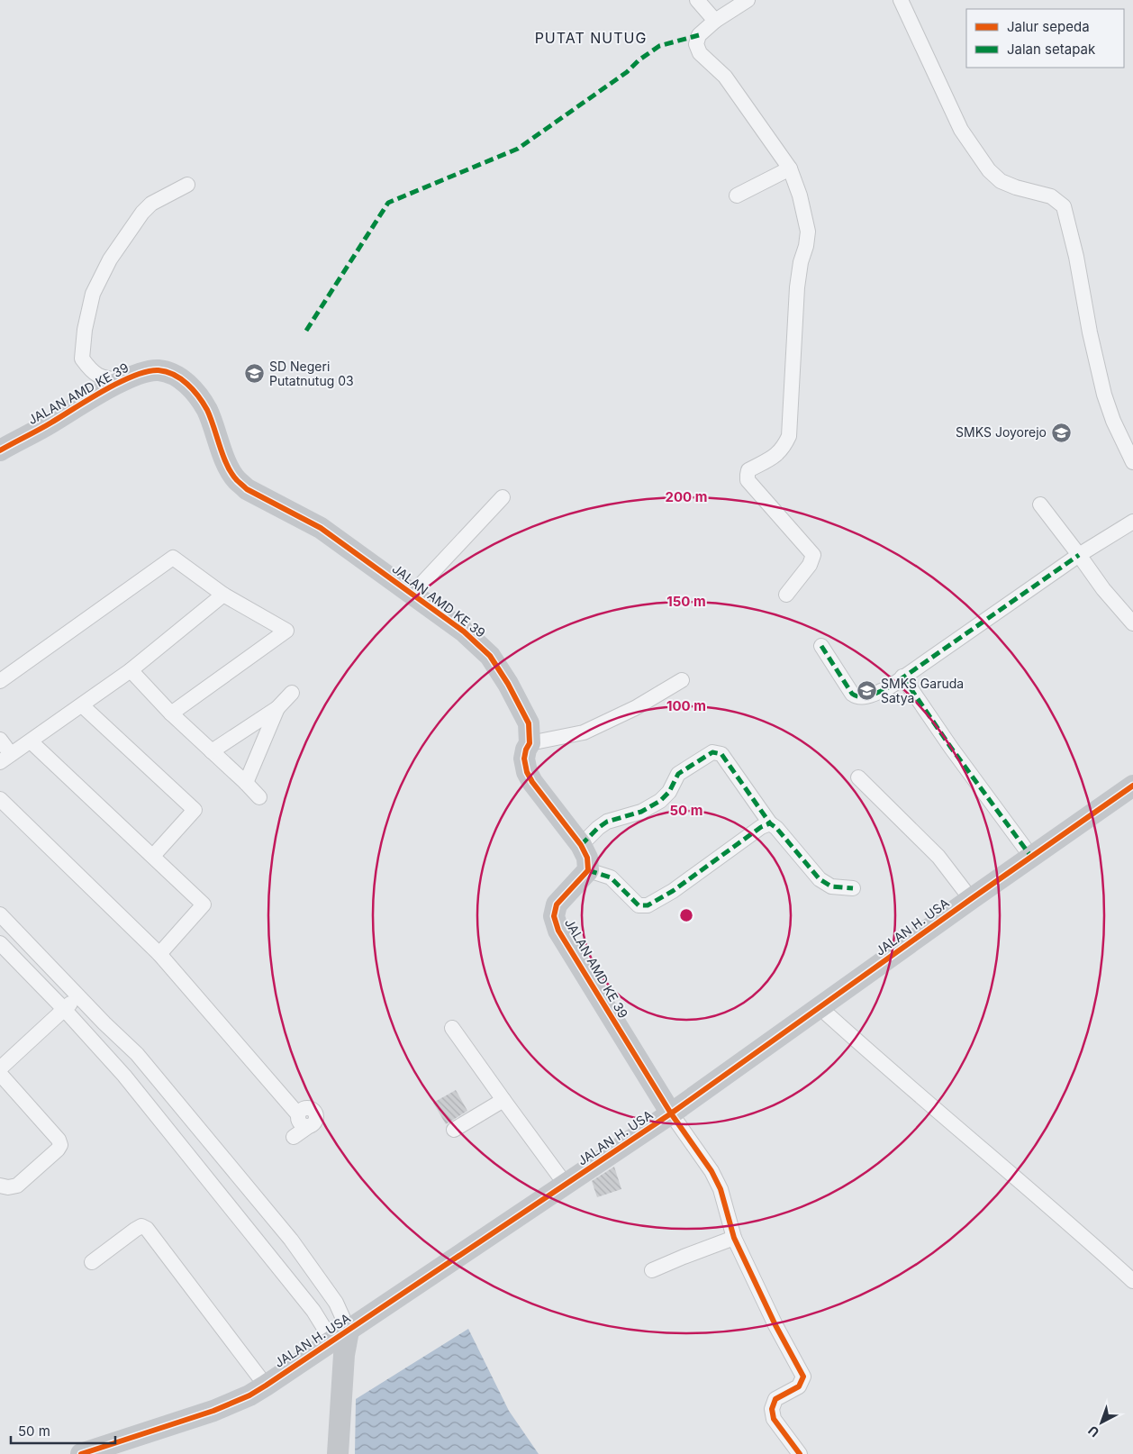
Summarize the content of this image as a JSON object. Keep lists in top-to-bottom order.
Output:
{
  "streets": {
    "street": ["JALAN AMD KE 39", "JALAN H. USA"]
  },
  "crossings": [
    ["JALAN AMD KE 39", "JALAN H. USA"]
  ],
  "districts": ["PUTAT NUTUG"],
  "places": {
    "school or university": ["SD Negeri Putatnutug 03", "SMKS Joyorejo", "SMKS Garuda Satya"]
  },
  "legend": ["Jalur sepeda", "Jalan setapak"],
  "scale_bar": "50 m",
  "north": "bottom left",
  "rings": [
    "200 m",
    "150 m",
    "100 m",
    "50 m"
  ]
}
